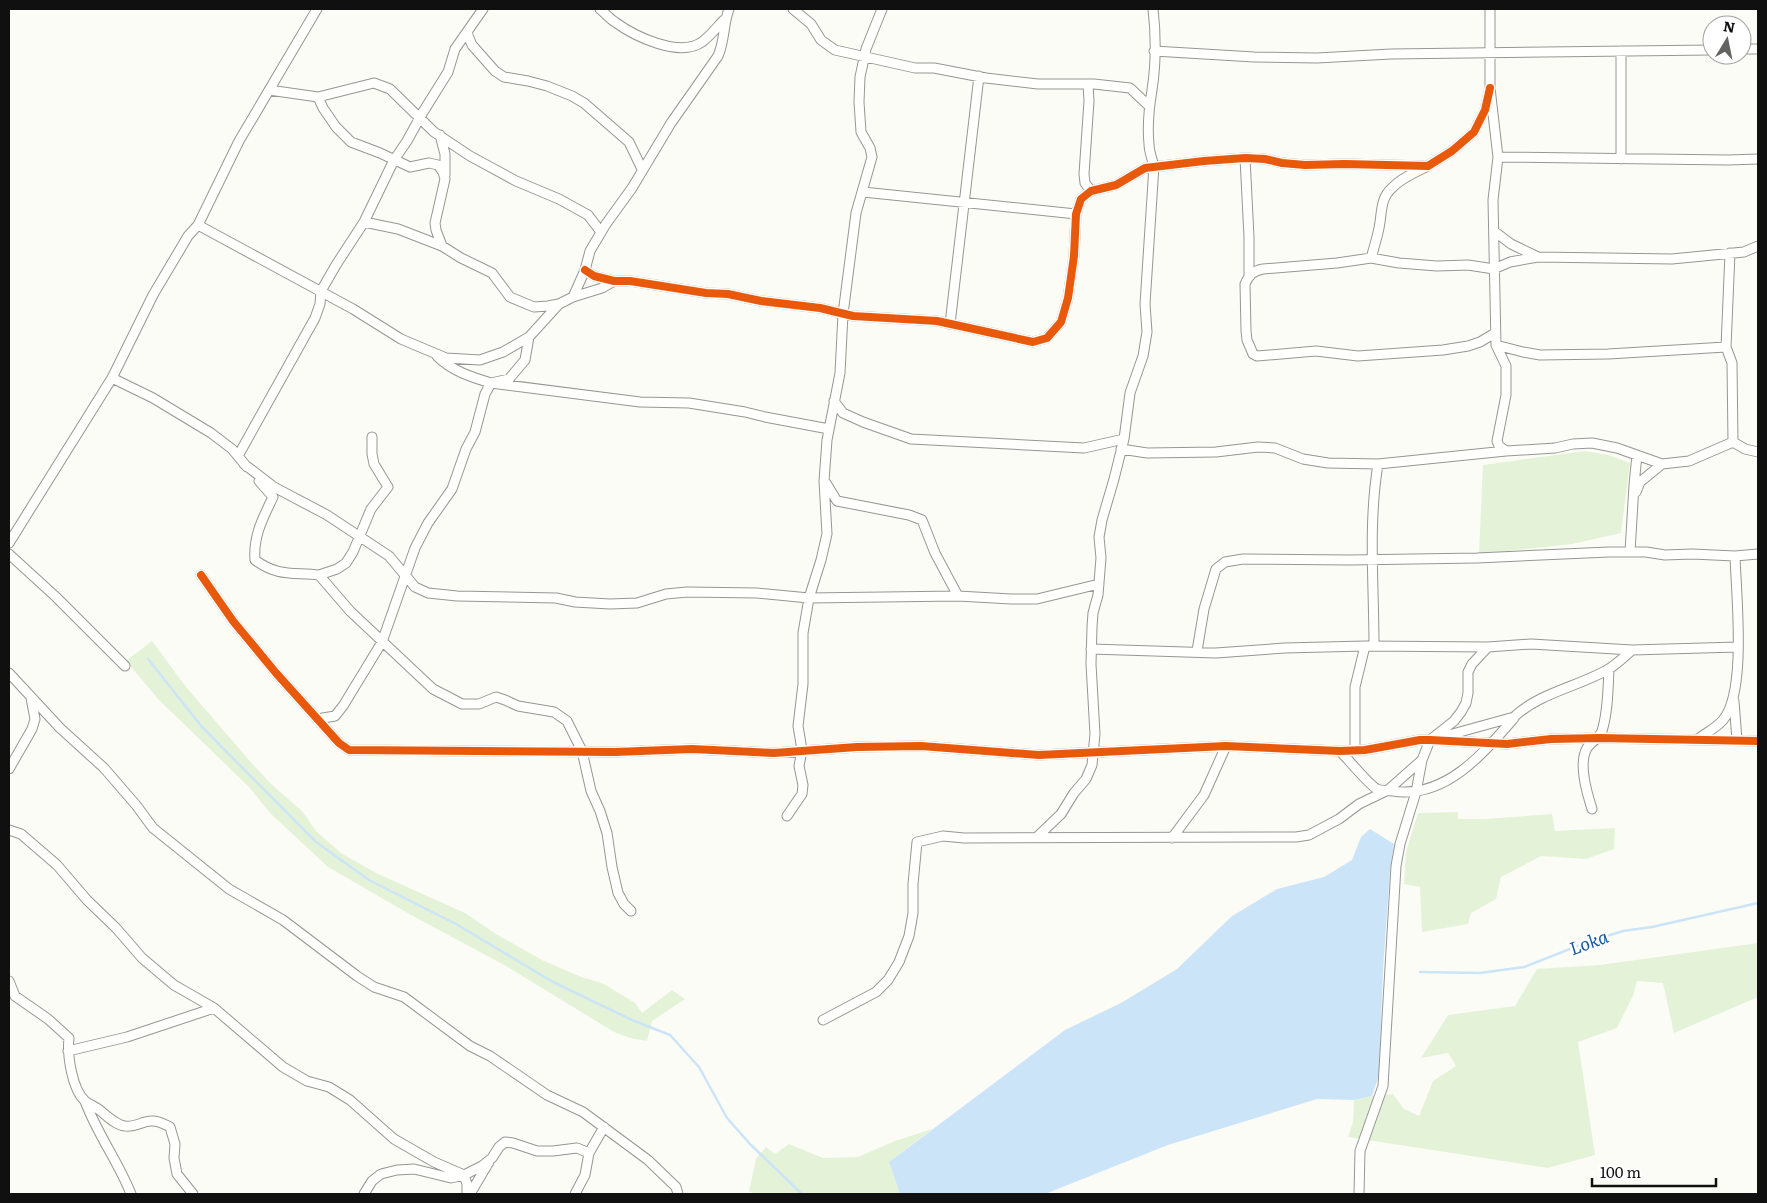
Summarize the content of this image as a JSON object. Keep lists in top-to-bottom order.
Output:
{
  "water": ["Loka"],
  "scale_bar": "100 m",
  "north": "top"
}
